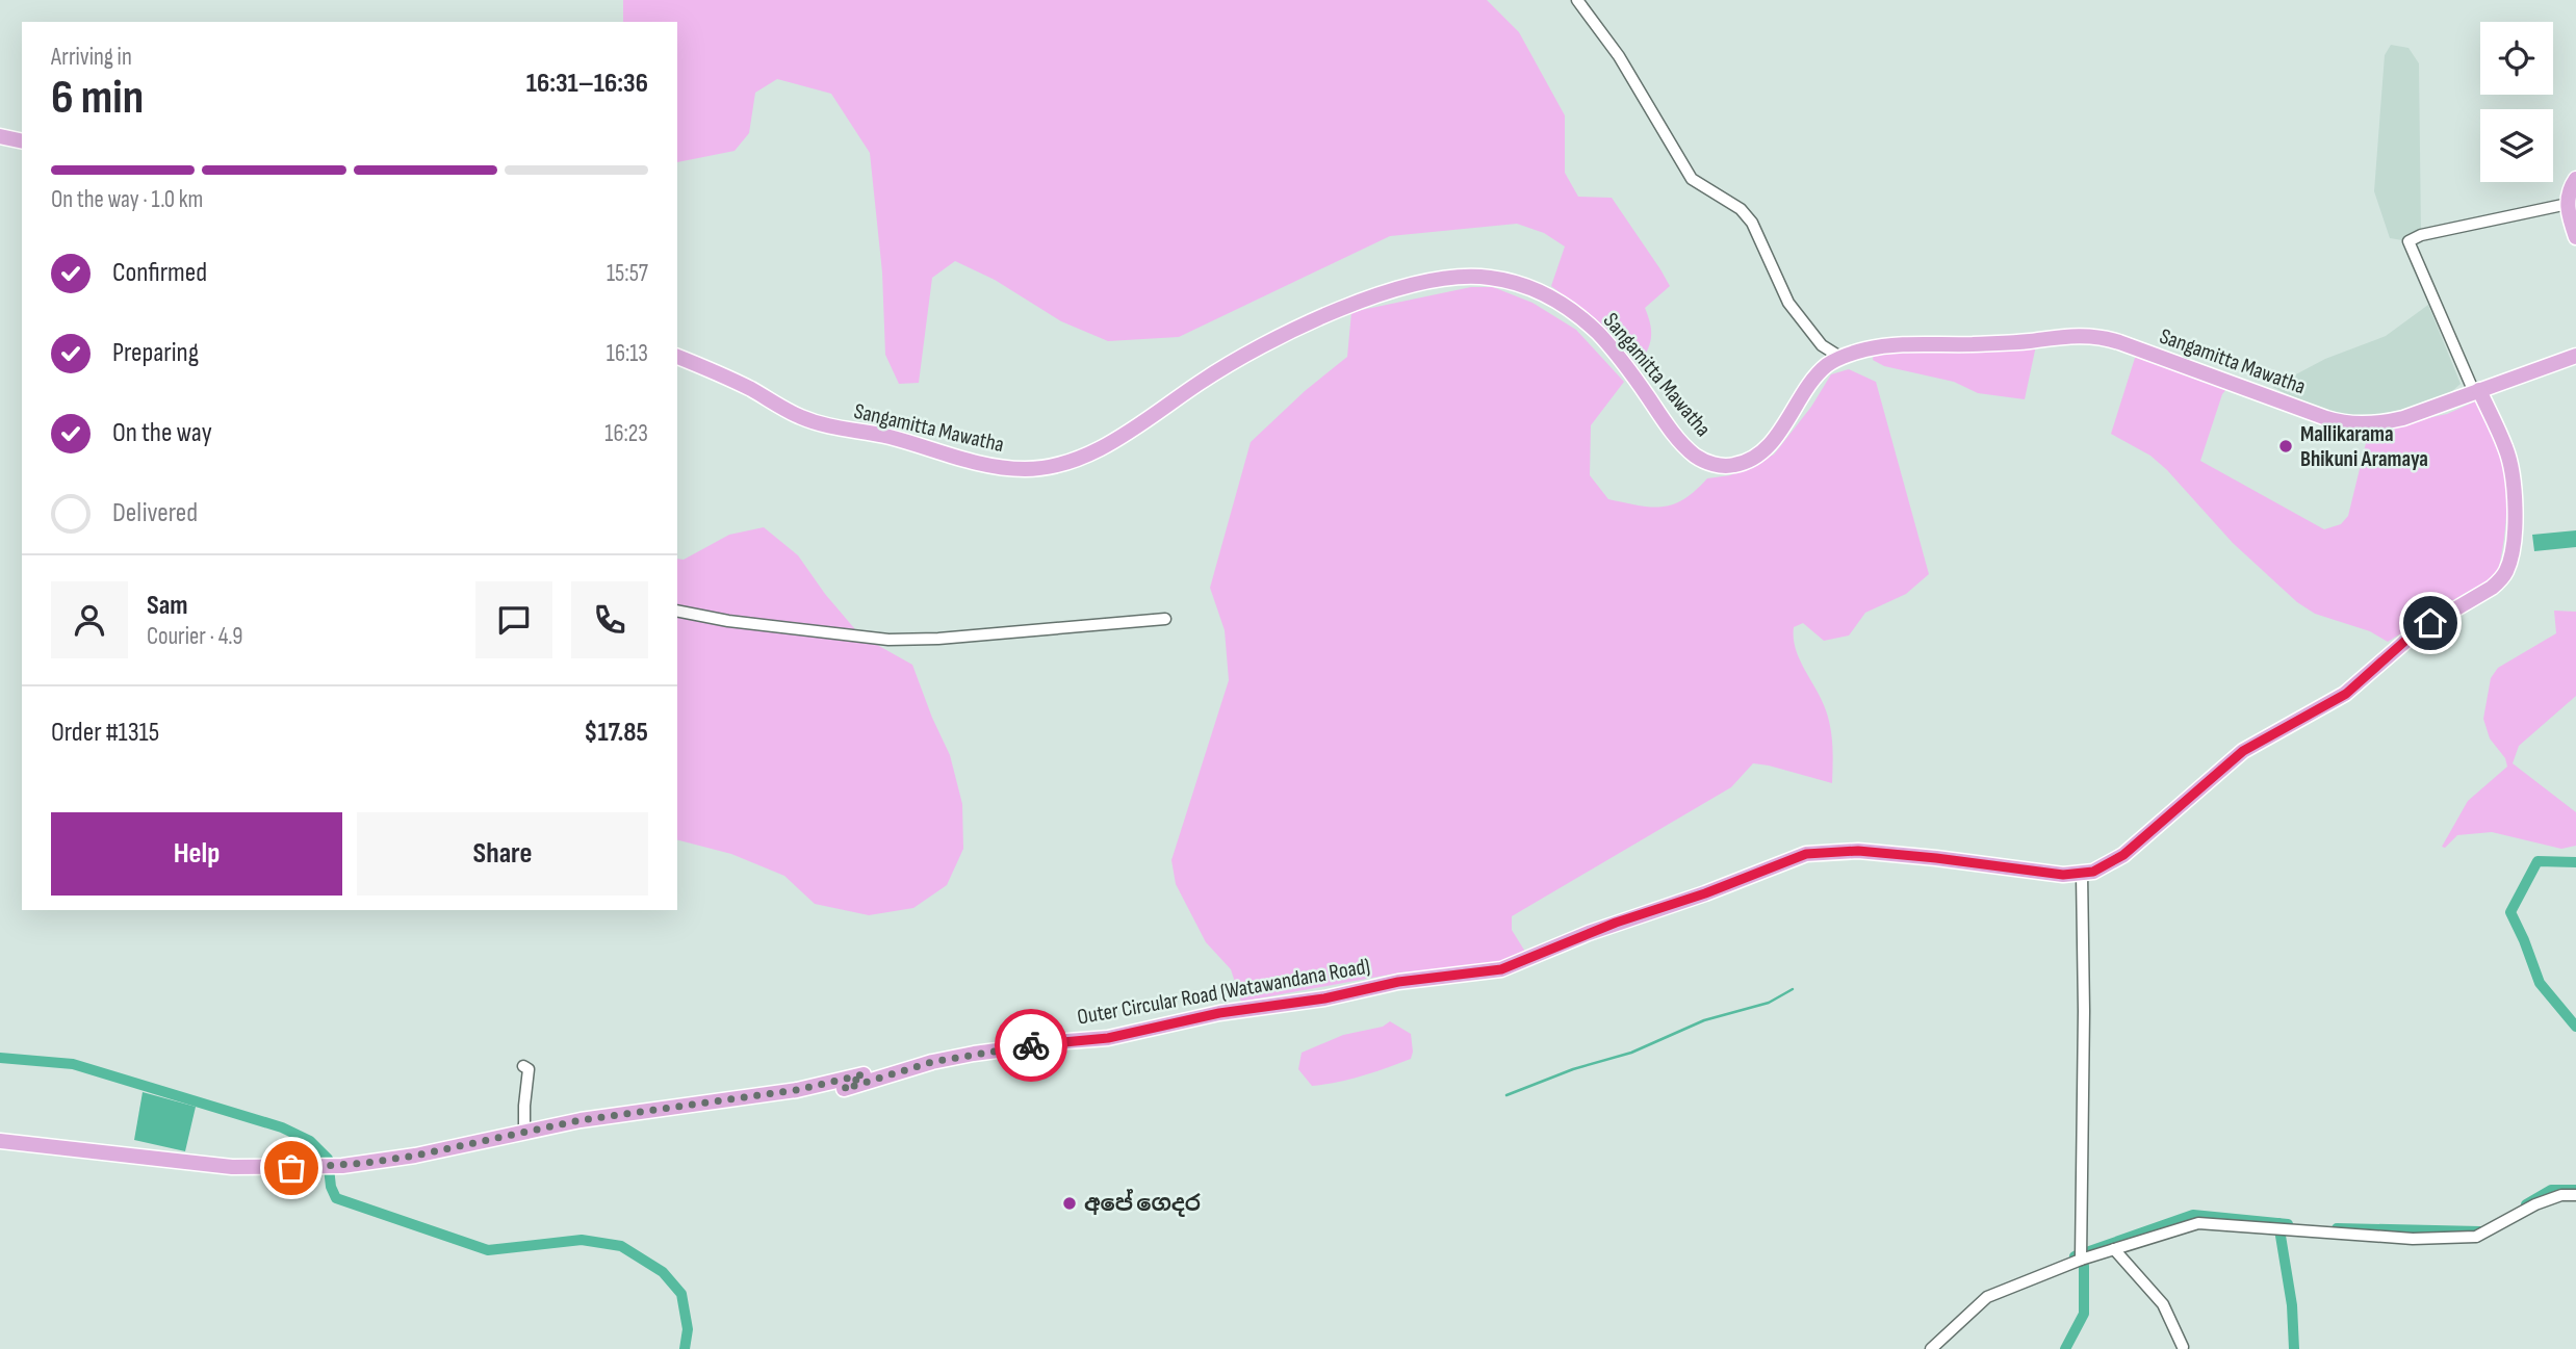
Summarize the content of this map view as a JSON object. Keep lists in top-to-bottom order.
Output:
{
  "streets": {
    "main road": ["Sangamitta Mawatha", "Outer Circular Road (Watawandana Road)"]
  },
  "crossings": [
    ["Sangamitta Mawatha", "Outer Circular Road (Watawandana Road)"]
  ],
  "places": ["Mallikarama Bhikuni Aramaya", "අපේ ගෙදර"],
  "page": {
    "heading": ["6 min", "Arriving in", "16:31–16:36"],
    "panel": [
      "Sam",
      "Courier · 4.9",
      "Order #1315",
      "$17.85"
    ],
    "bar": "On the way · 1.0 km",
    "list": [
      ["Confirmed", "15:57"],
      ["Preparing", "16:13"],
      ["On the way", "16:23"],
      "Delivered"
    ],
    "buttons": ["Help", "Share"]
  }
}
